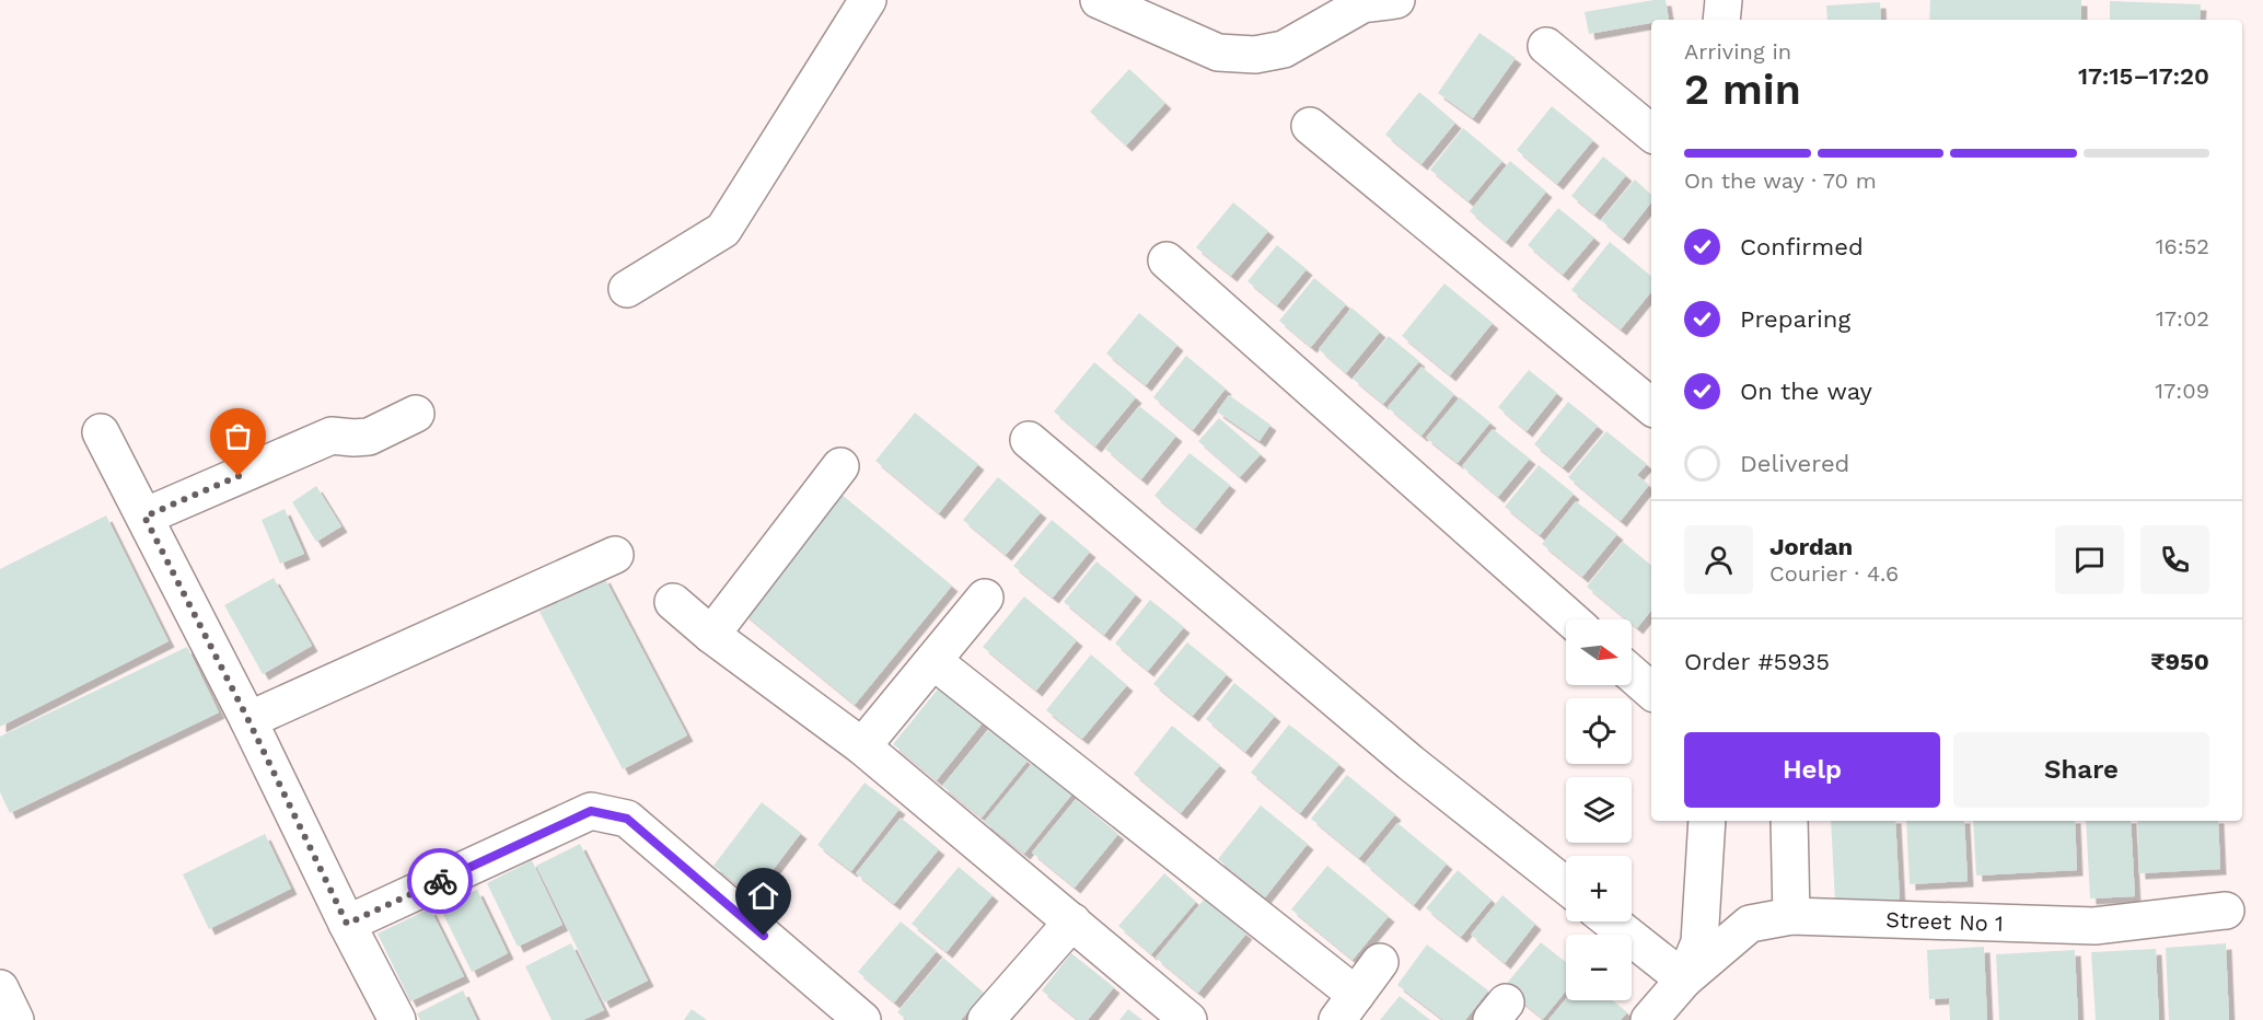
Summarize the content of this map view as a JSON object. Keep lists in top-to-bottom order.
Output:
{
  "streets": {
    "street": ["Street No 1"]
  },
  "north": "right",
  "page": {
    "heading": ["2 min", "Arriving in", "17:15–17:20"],
    "panel": [
      "Jordan",
      "Courier · 4.6",
      "Order #5935",
      "₹950"
    ],
    "bar": "On the way · 70 m",
    "list": [
      ["Confirmed", "16:52"],
      ["Preparing", "17:02"],
      ["On the way", "17:09"],
      "Delivered"
    ],
    "map_buttons": ["+", "−"],
    "buttons": ["Help", "Share"]
  }
}
